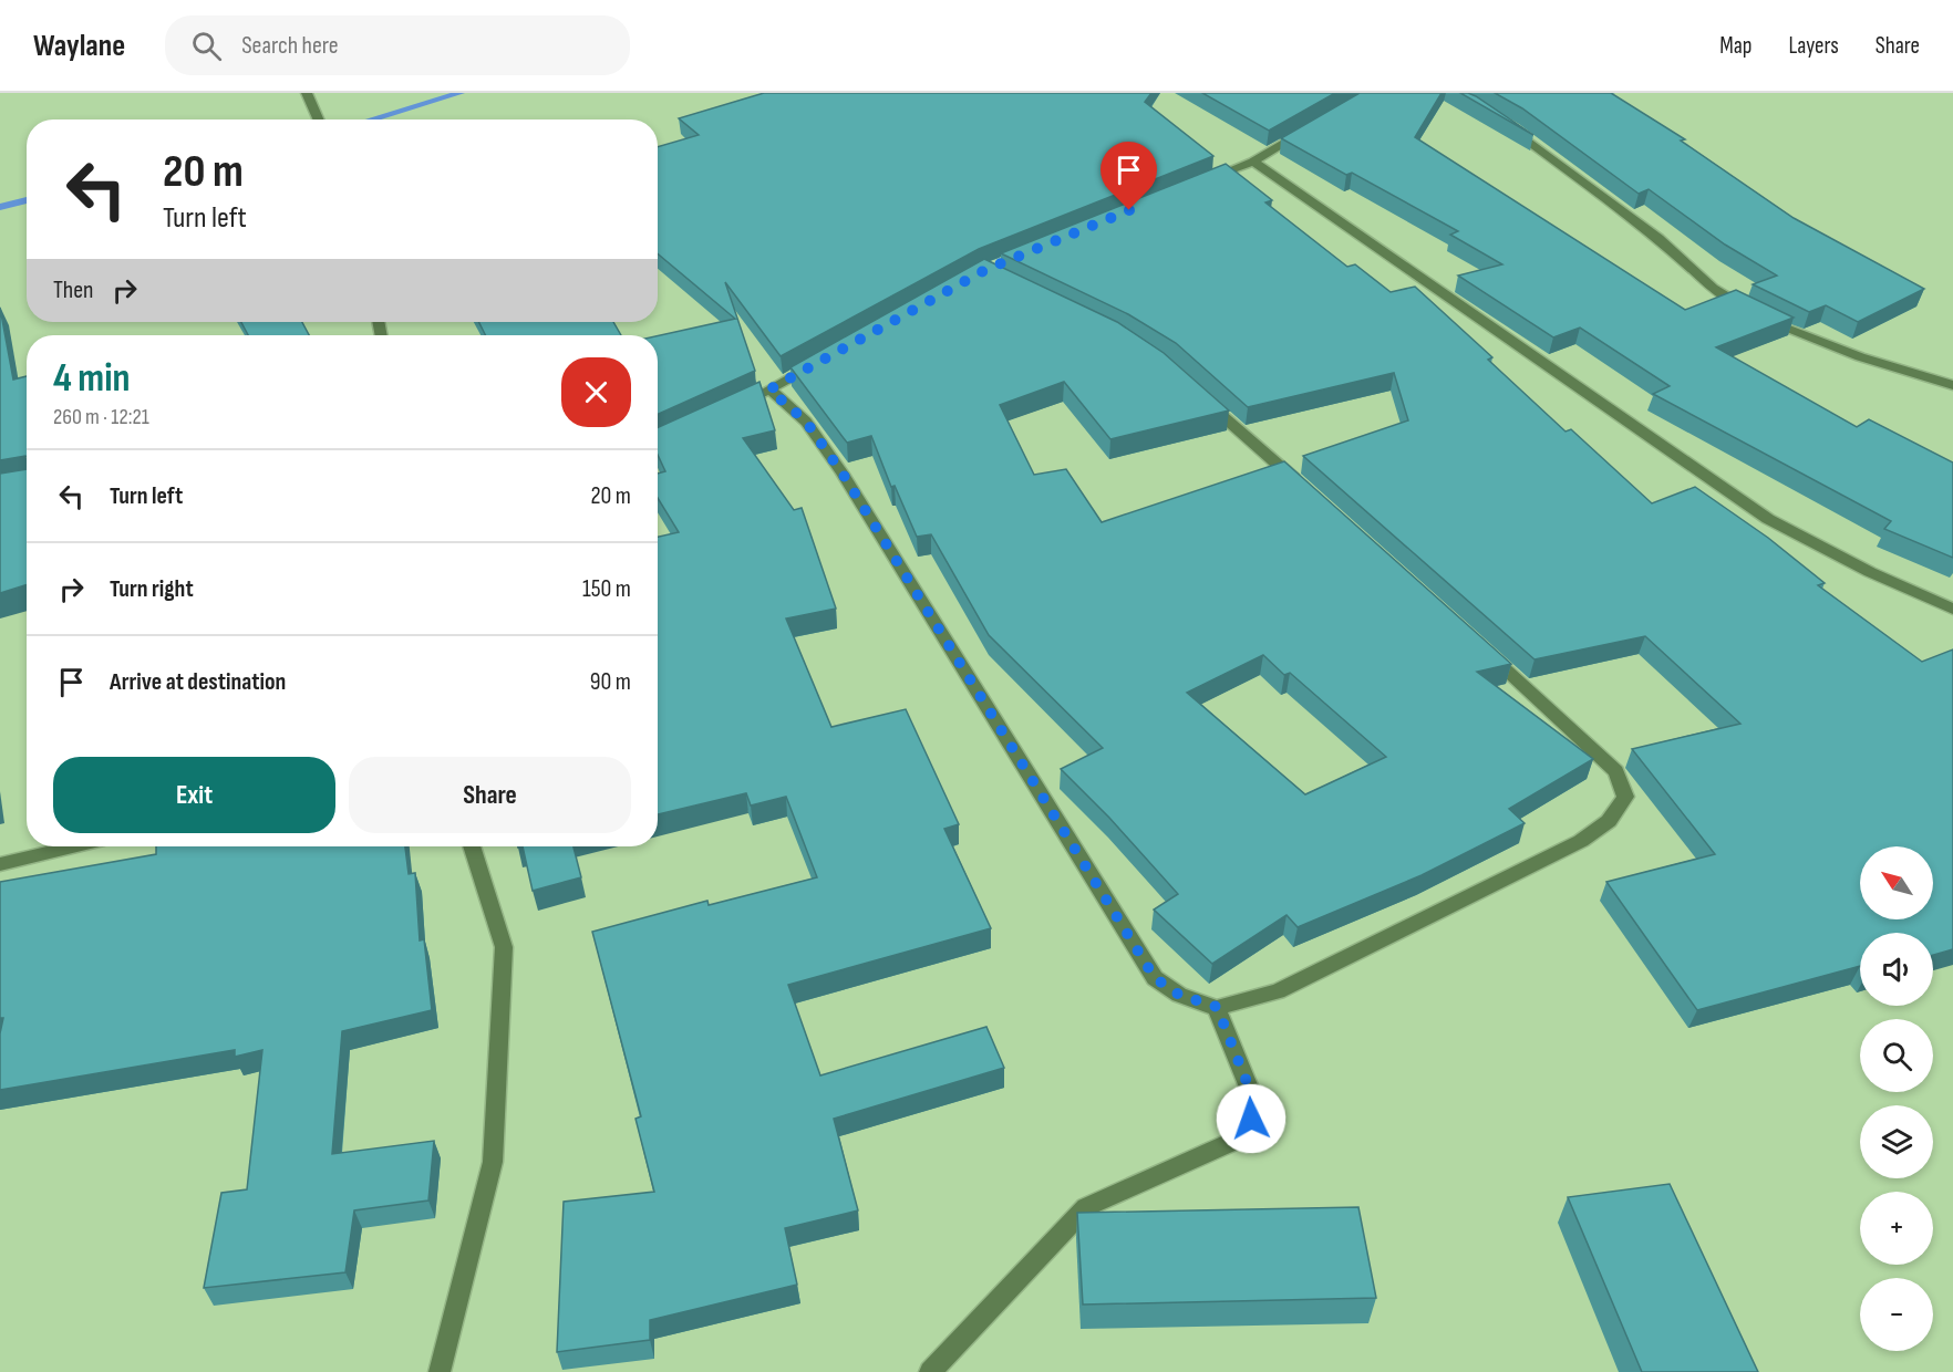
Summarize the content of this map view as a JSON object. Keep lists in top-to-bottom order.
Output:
{
  "north": "top left",
  "page": {
    "header": "Waylane",
    "search": "Search here",
    "nav": ["Map", "Layers", "Share"],
    "turn": ["20 m", "Turn left"],
    "then": "Then",
    "heading": ["4 min", "260 m · 12:21"],
    "list": [
      {
        "name": "Turn left",
        "value": "20 m"
      },
      {
        "name": "Turn right",
        "value": "150 m"
      },
      {
        "name": "Arrive at destination",
        "value": "90 m"
      }
    ],
    "buttons": ["Exit", "Share"],
    "map_buttons": ["+", "−"]
  }
}
